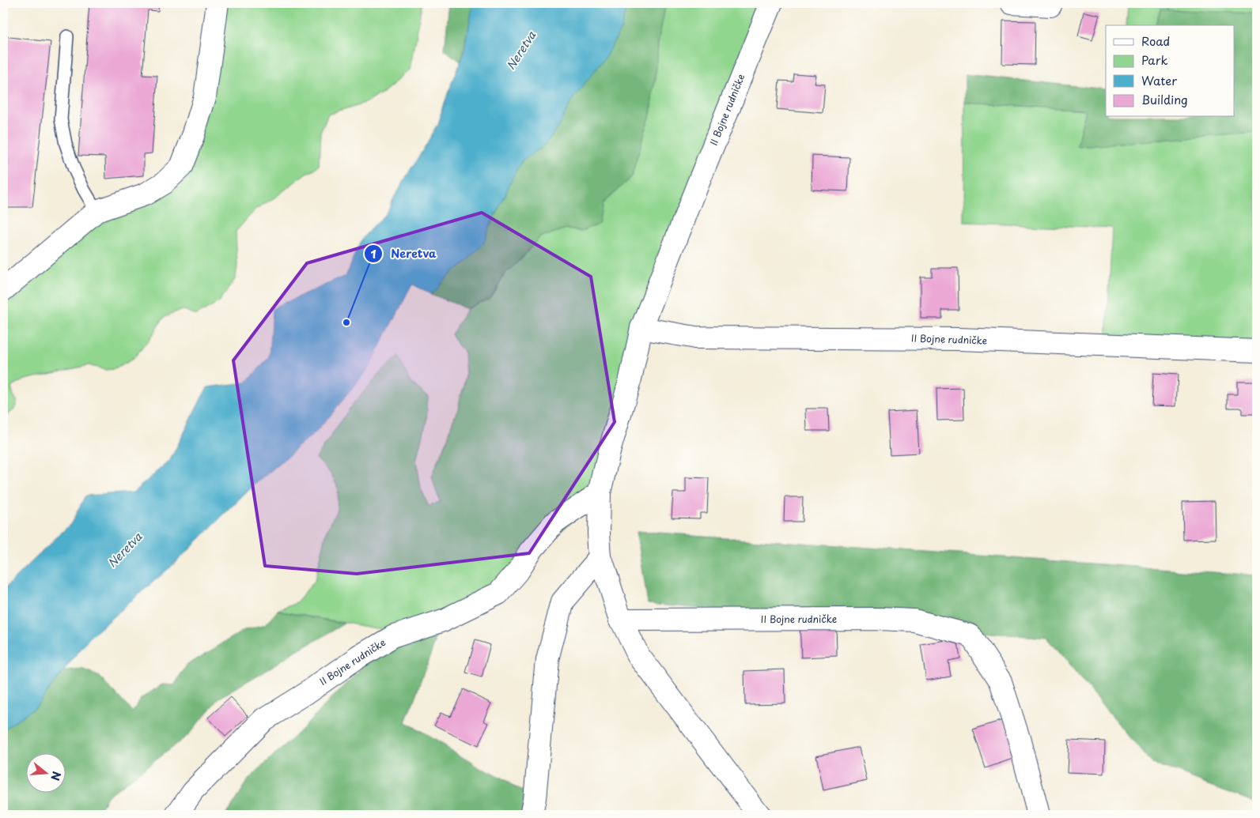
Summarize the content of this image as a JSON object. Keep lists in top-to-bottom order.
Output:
{
  "streets": {
    "street": ["II Bojne rudničke"]
  },
  "water": ["Neretva"],
  "places": ["Neretva"],
  "legend": [
    "Road",
    "Park",
    "Water",
    "Building"
  ],
  "north": "right"
}
